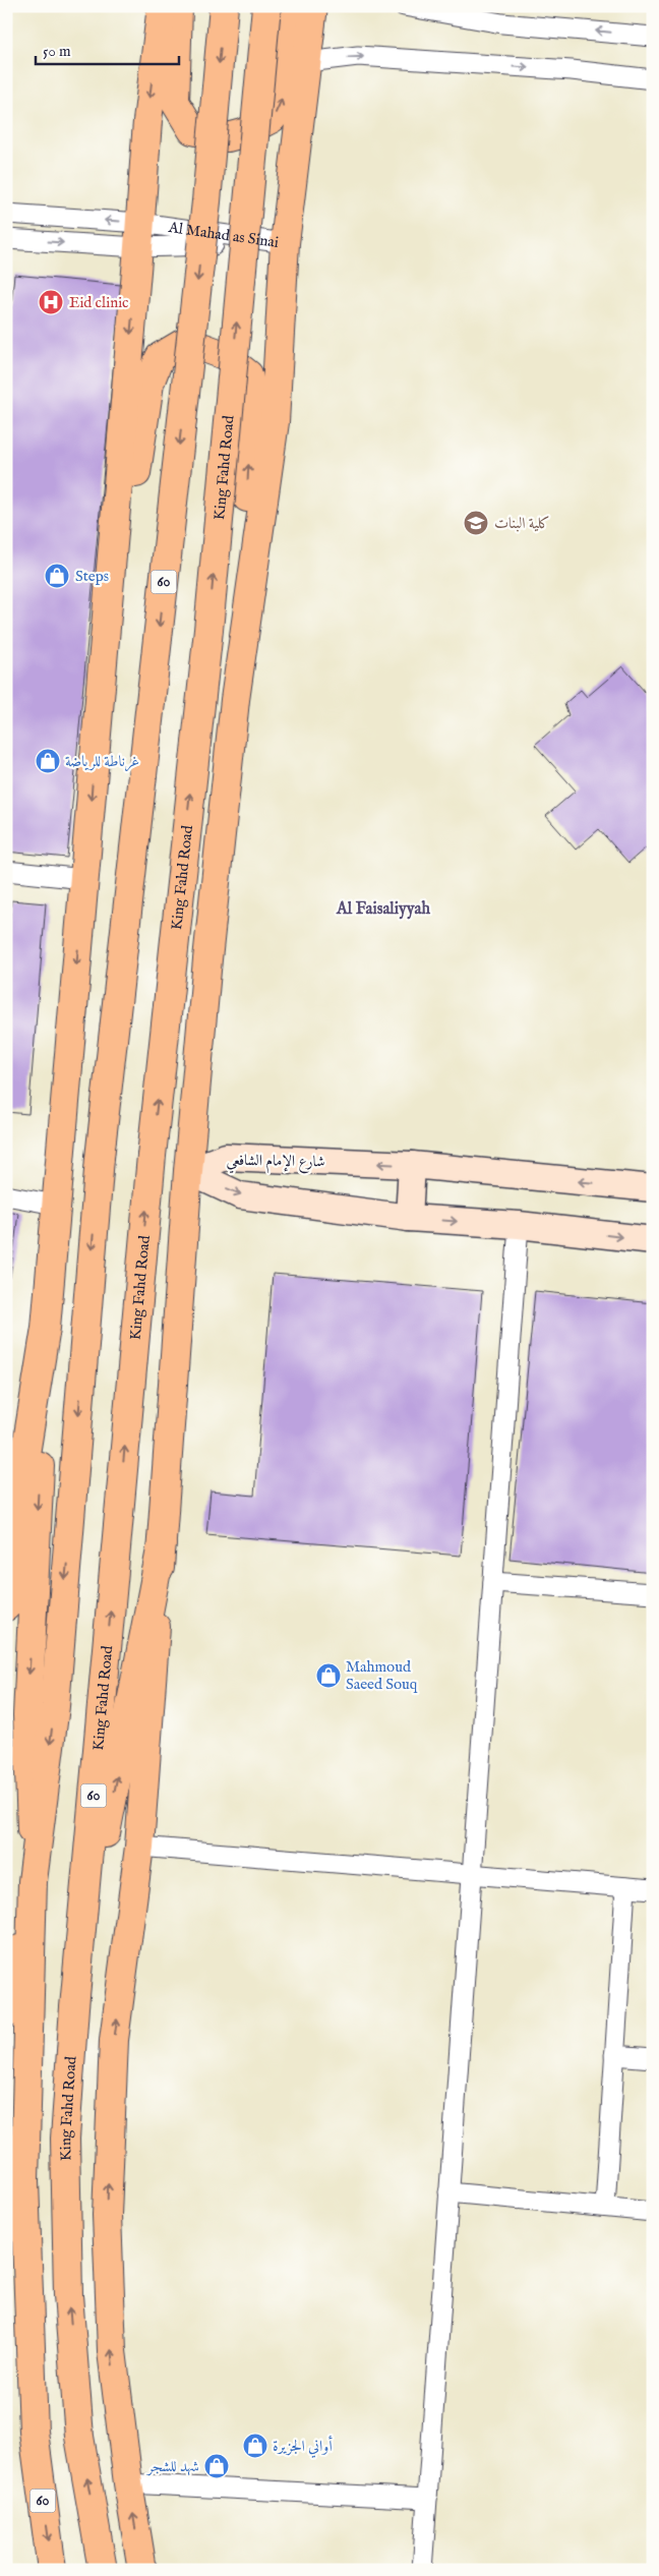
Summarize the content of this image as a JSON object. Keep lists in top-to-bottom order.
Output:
{
  "streets": {
    "main road": ["King Fahd Road", "60", "شارع الإمام الشافعي"],
    "street": ["Al Mahad as Sinai"]
  },
  "districts": ["Al Faisaliyyah"],
  "places": {
    "hospital": ["Eid clinic"],
    "school or university": ["كلية البنات"],
    "shop": [
      "Steps",
      "غرناطة للرياضة",
      "Mahmoud Saeed Souq",
      "أواني الجزيرة",
      "شهد للشجر"
    ]
  },
  "scale_bar": "50 m"
}
